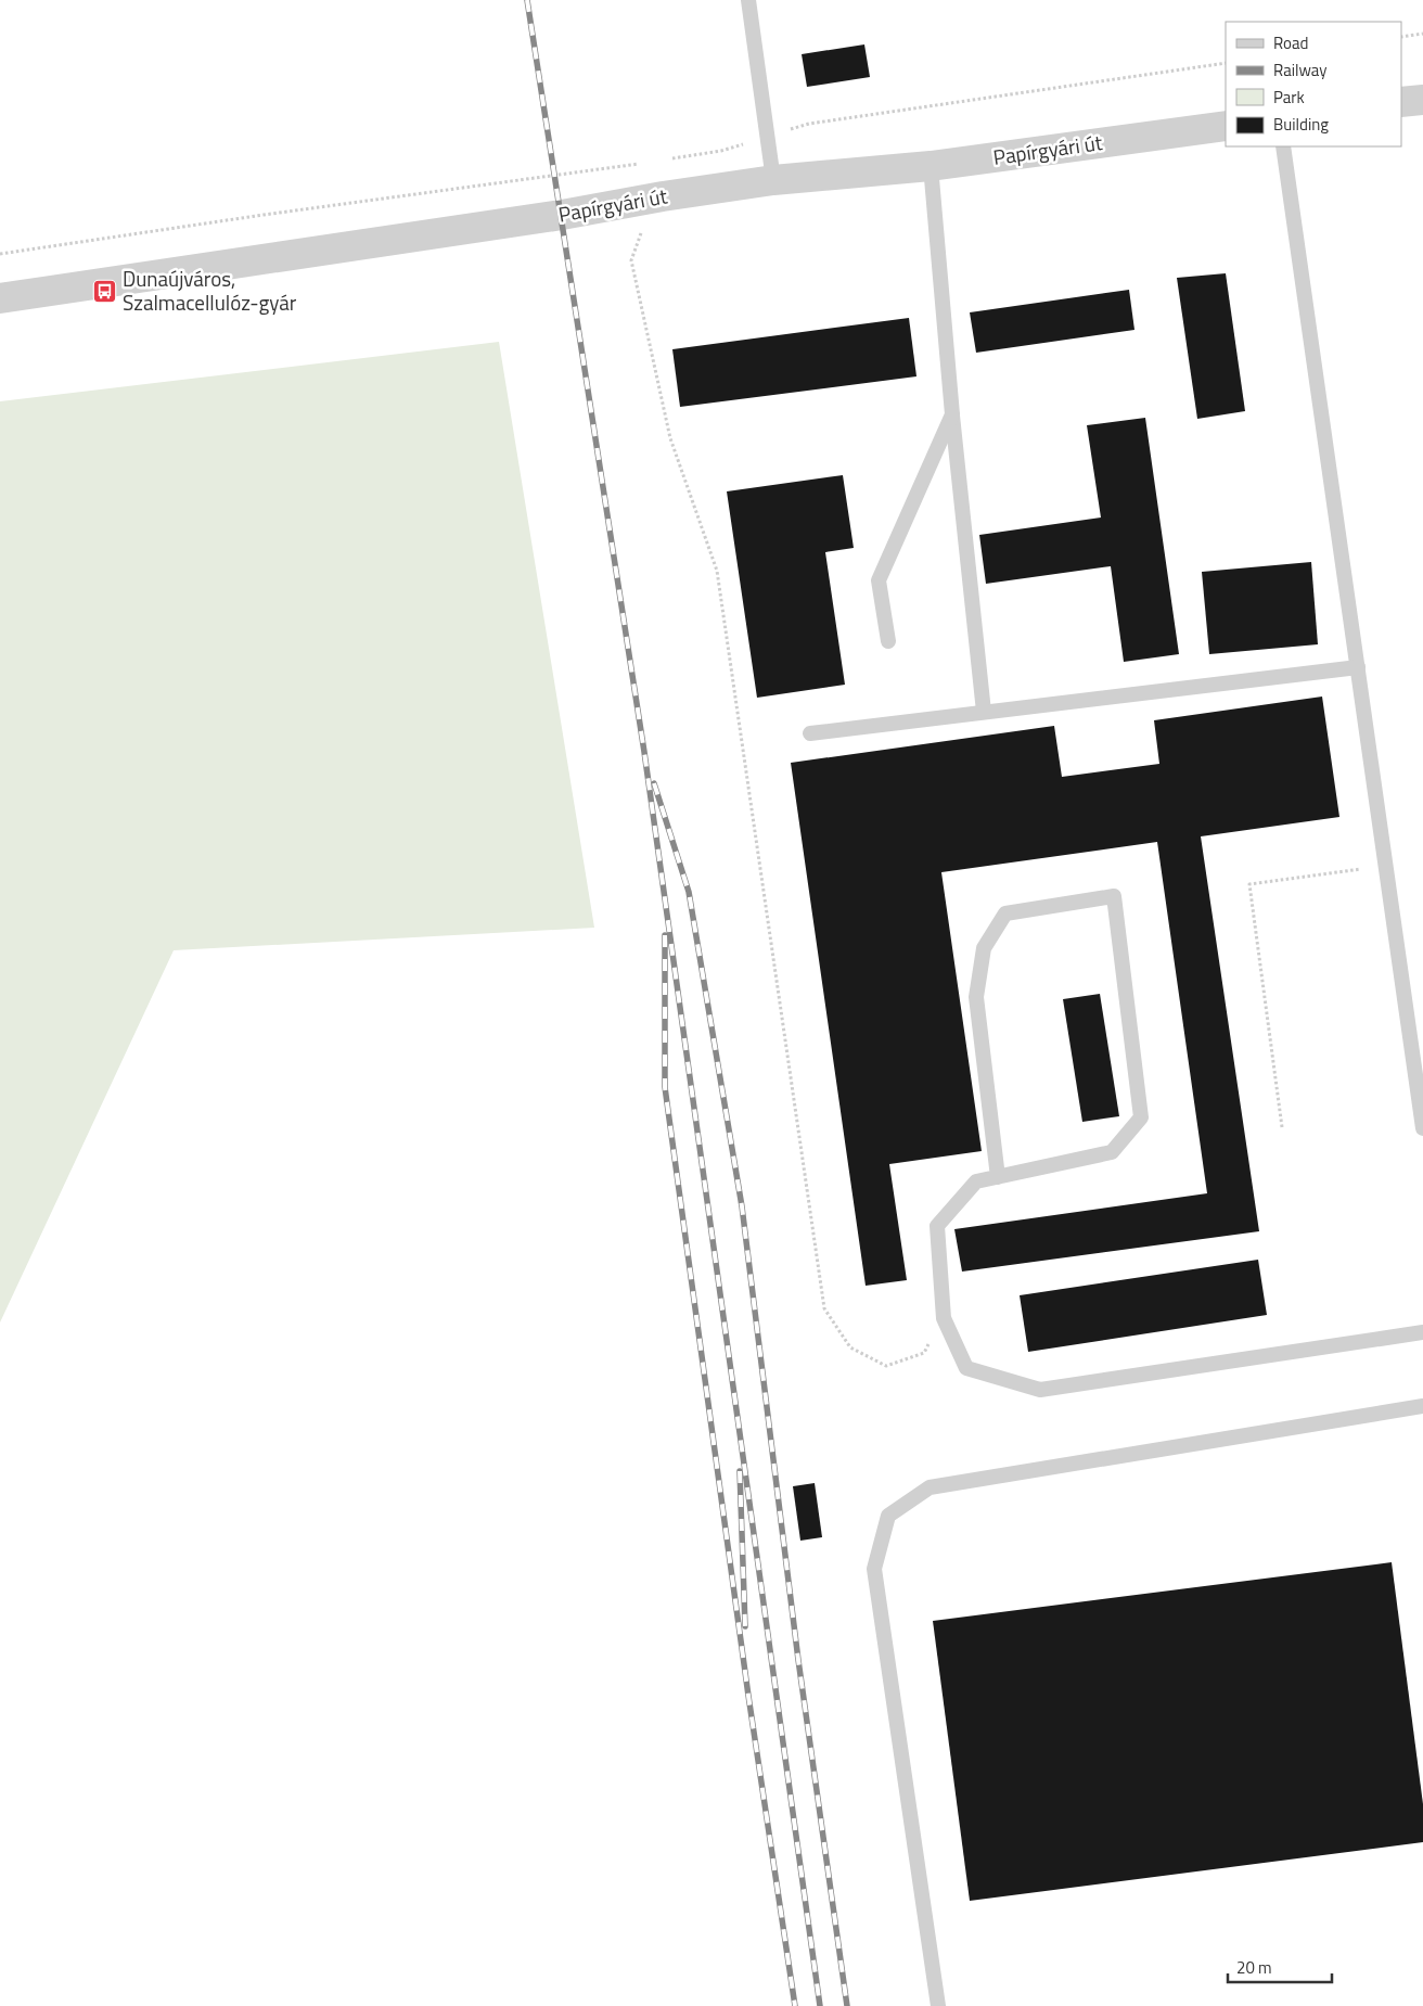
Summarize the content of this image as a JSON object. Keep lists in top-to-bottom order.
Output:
{
  "streets": {
    "street": ["Papírgyári út"]
  },
  "places": {
    "bus stop": ["Dunaújváros, Szalmacellulóz-gyár"]
  },
  "legend": [
    "Road",
    "Railway",
    "Park",
    "Building"
  ],
  "scale_bar": "20 m"
}
